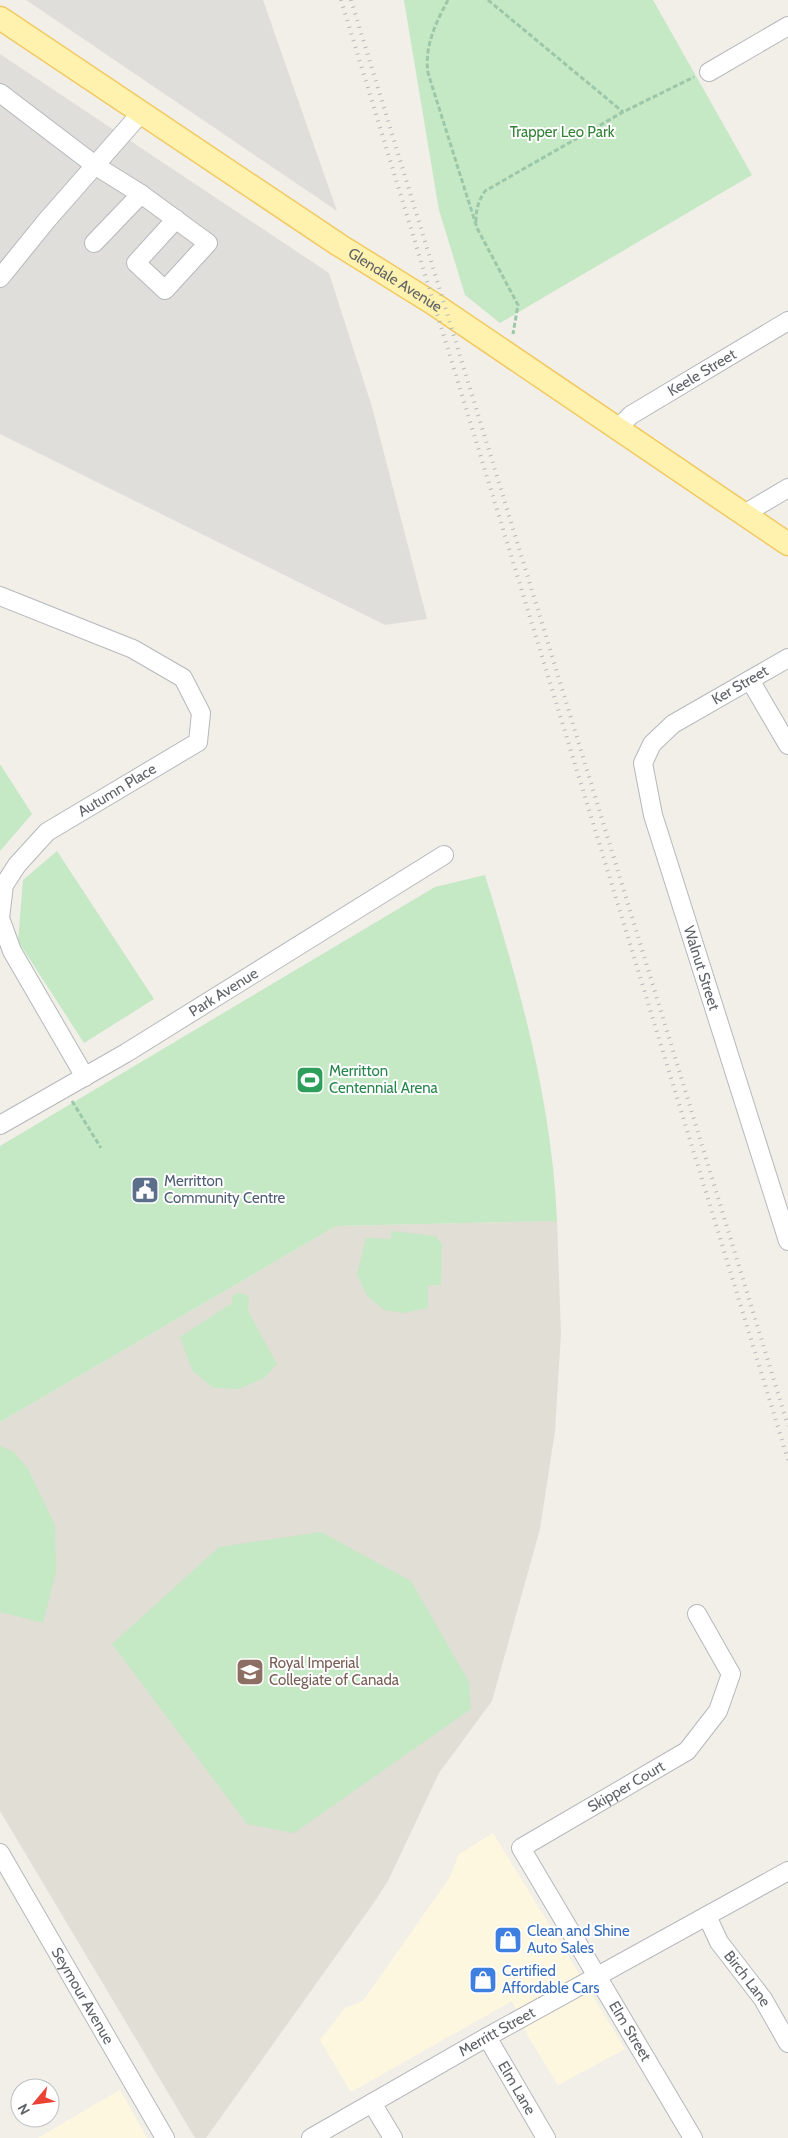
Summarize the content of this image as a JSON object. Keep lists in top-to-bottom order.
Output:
{
  "streets": {
    "main road": ["Glendale Avenue"],
    "street": [
      "Keele Street",
      "Ker Street",
      "Autumn Place",
      "Walnut Street",
      "Park Avenue",
      "Skipper Court",
      "Birch Lane",
      "Seymour Avenue",
      "Elm Street",
      "Merritt Street",
      "Elm Lane"
    ]
  },
  "crossings": [
    ["Glendale Avenue", "Keele Street"],
    ["Ker Street", "Walnut Street"],
    ["Autumn Place", "Park Avenue"],
    ["Skipper Court", "Elm Street"],
    ["Birch Lane", "Merritt Street"],
    ["Elm Street", "Merritt Street"],
    ["Merritt Street", "Elm Lane"]
  ],
  "parks": ["Trapper Leo Park"],
  "places": {
    "sports": ["Merritton Centennial Arena"],
    "public building": ["Merritton Community Centre"],
    "school or university": ["Royal Imperial Collegiate of Canada"],
    "shop": ["Clean and Shine Auto Sales", "Certified Affordable Cars"]
  },
  "north": "bottom left"
}
